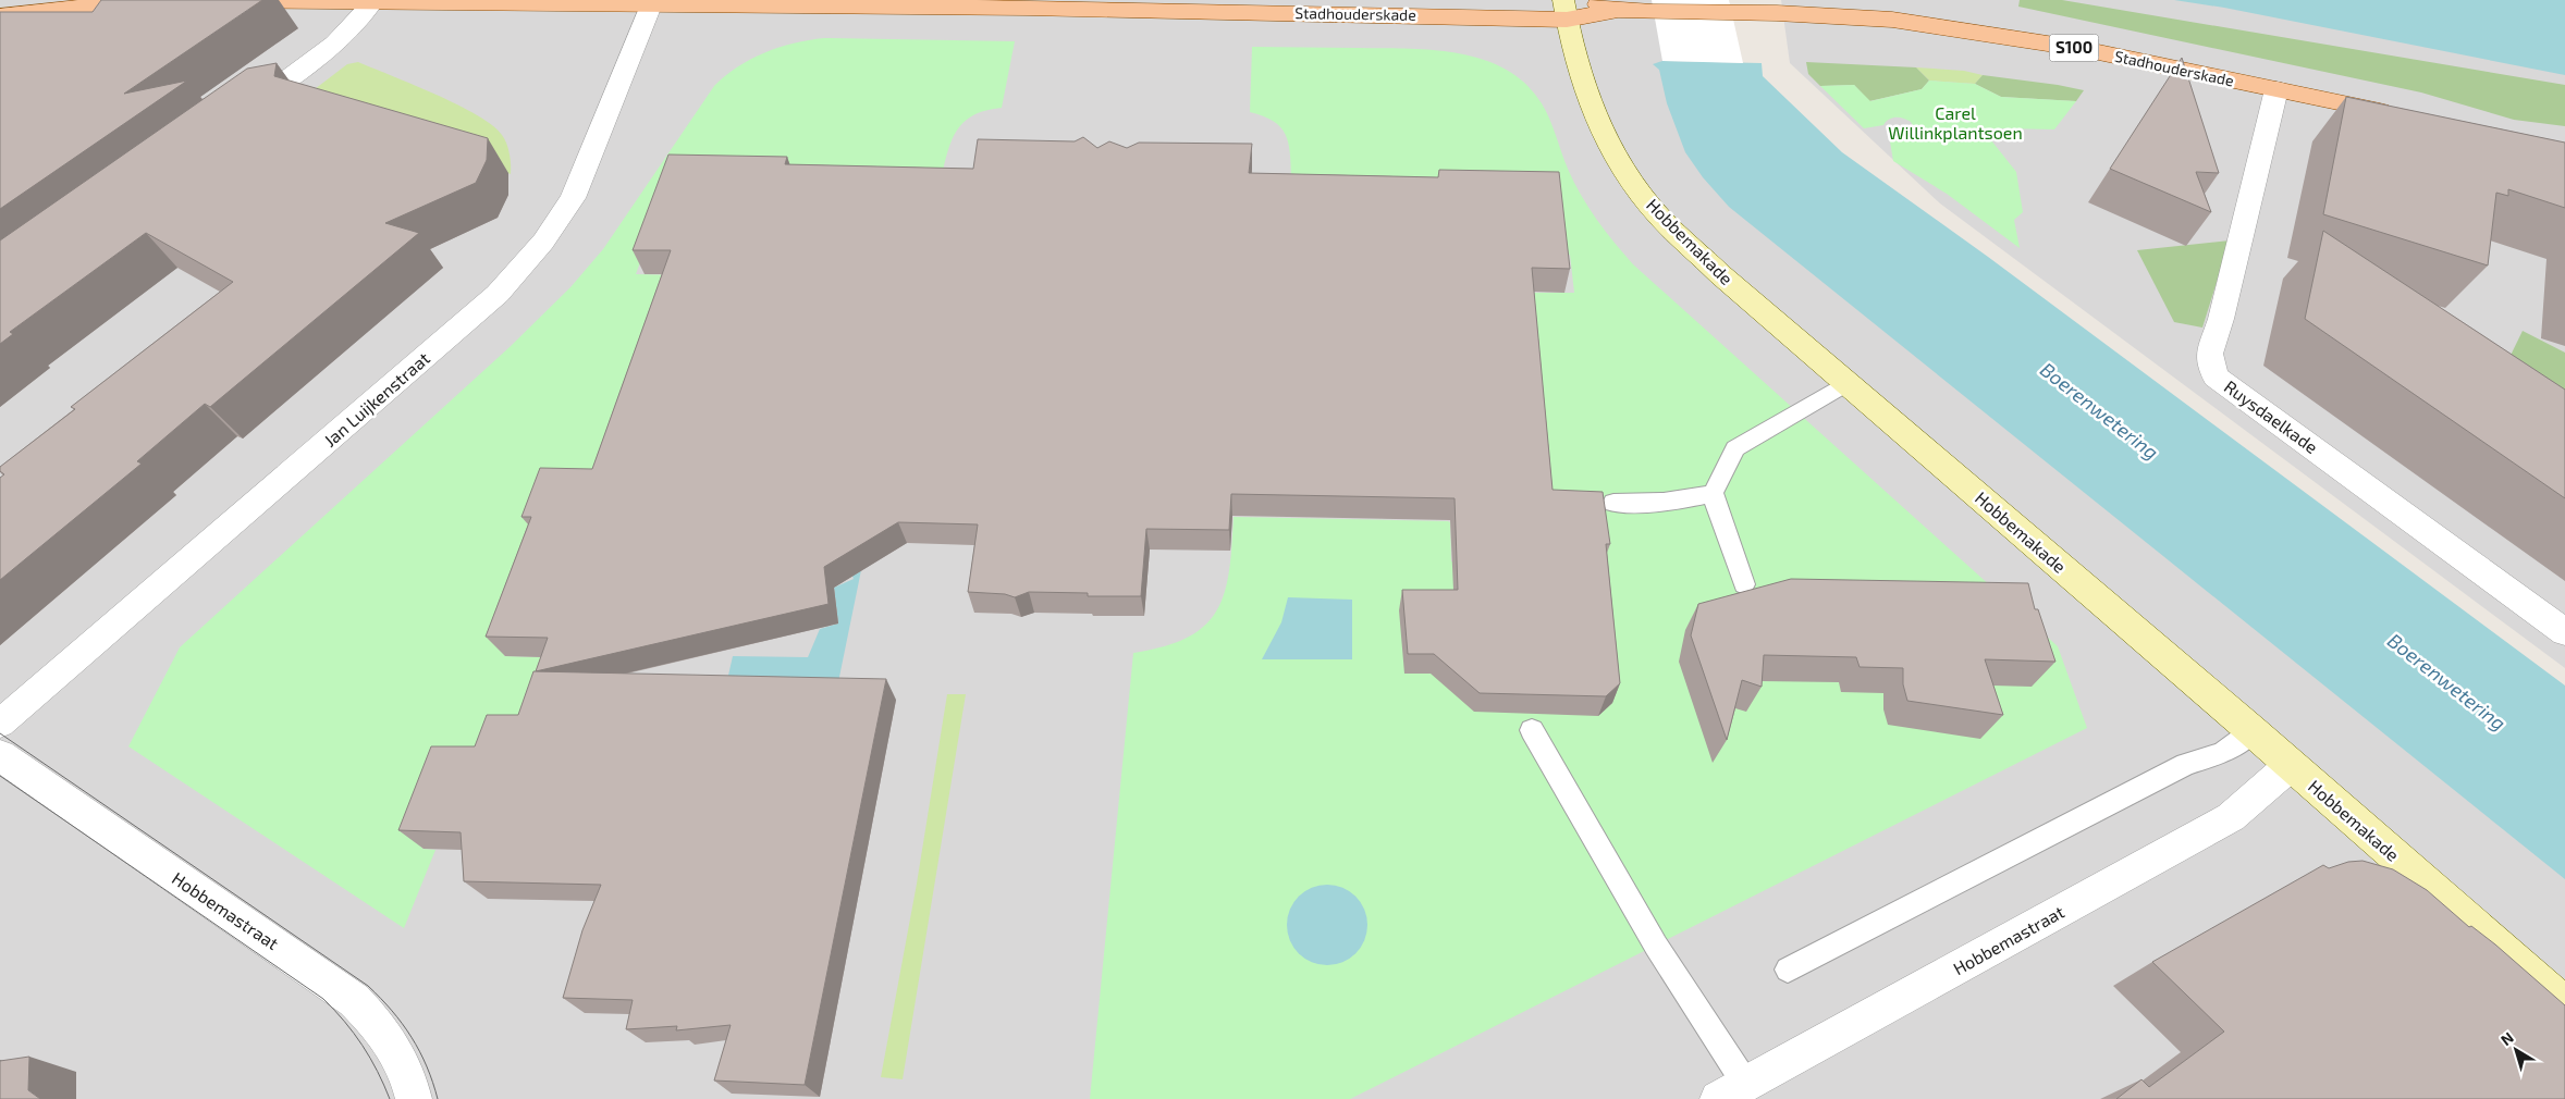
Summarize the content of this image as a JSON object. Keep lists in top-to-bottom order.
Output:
{
  "streets": {
    "main road": ["Stadhouderskade", "S100", "Hobbemakade"],
    "street": ["Jan Luijkenstraat", "Ruysdaelkade", "Hobbemastraat"]
  },
  "crossings": [
    ["Stadhouderskade", "Hobbemakade"],
    ["Stadhouderskade", "Jan Luijkenstraat"],
    ["Stadhouderskade", "Ruysdaelkade"],
    ["Hobbemakade", "Hobbemastraat"]
  ],
  "water": ["Boerenwetering"],
  "parks": ["Carel Willinkplantsoen"],
  "north": "top left"
}
